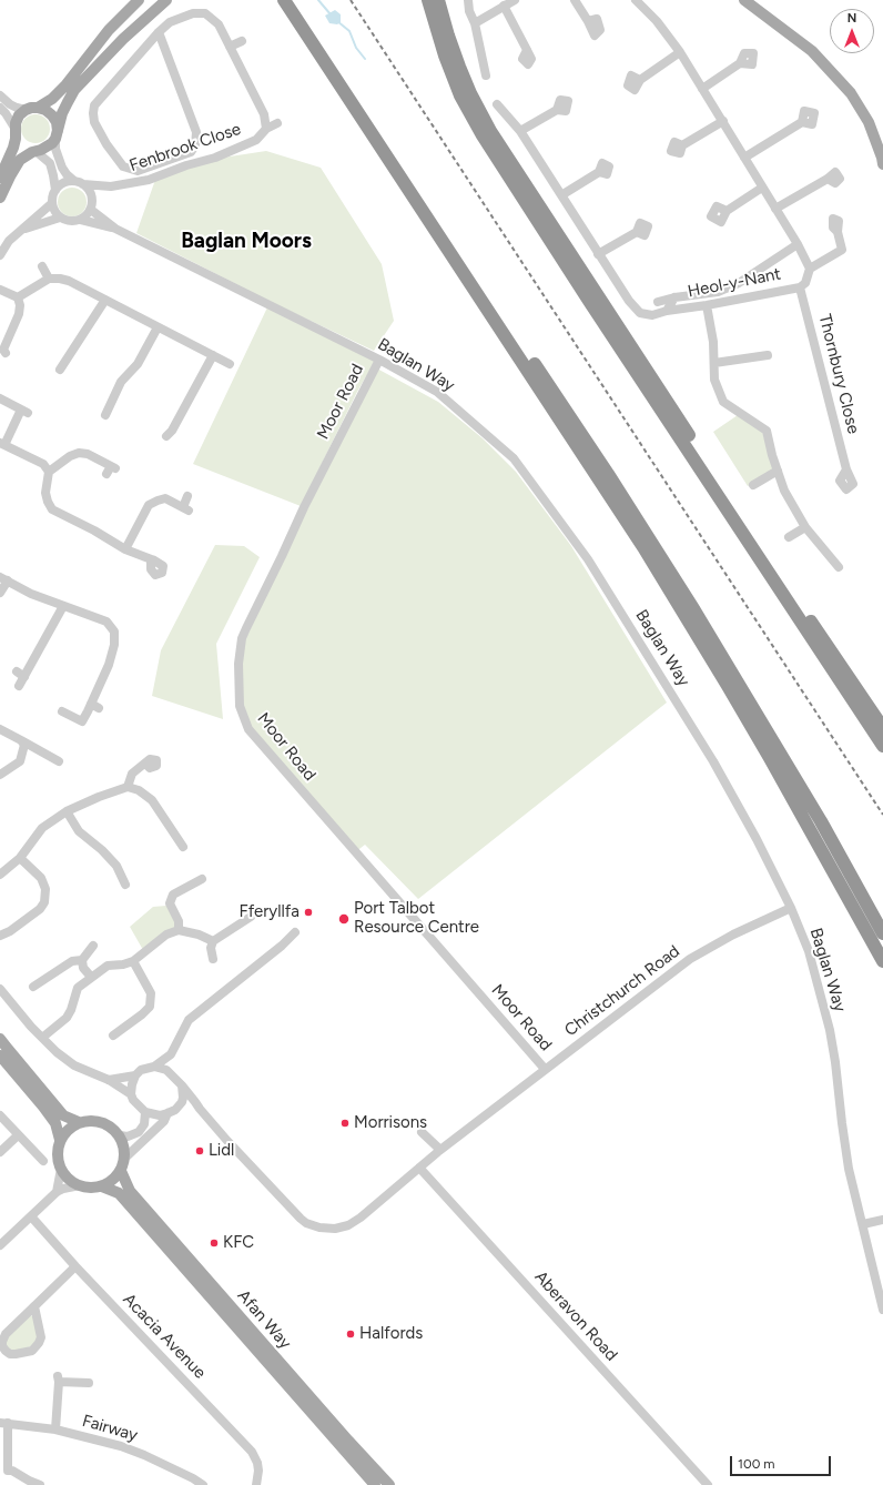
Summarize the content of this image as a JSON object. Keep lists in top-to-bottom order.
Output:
{
  "streets": {
    "main road": ["Afan Way"],
    "street": [
      "Fenbrook Close",
      "Heol-y-Nant",
      "Baglan Way",
      "Thornbury Close",
      "Moor Road",
      "Christchurch Road",
      "Aberavon Road",
      "Acacia Avenue",
      "Fairway"
    ]
  },
  "crossings": [
    ["Fenbrook Close", "Baglan Way"],
    ["Heol-y-Nant", "Thornbury Close"],
    ["Baglan Way", "Moor Road"],
    ["Baglan Way", "Christchurch Road"],
    ["Moor Road", "Christchurch Road"],
    ["Christchurch Road", "Aberavon Road"]
  ],
  "districts": ["Baglan Moors"],
  "places": [
    "Fferyllfa",
    "Port Talbot Resource Centre",
    "Morrisons",
    "Lidl",
    "KFC",
    "Halfords"
  ],
  "scale_bar": "100 m",
  "north": "top"
}
